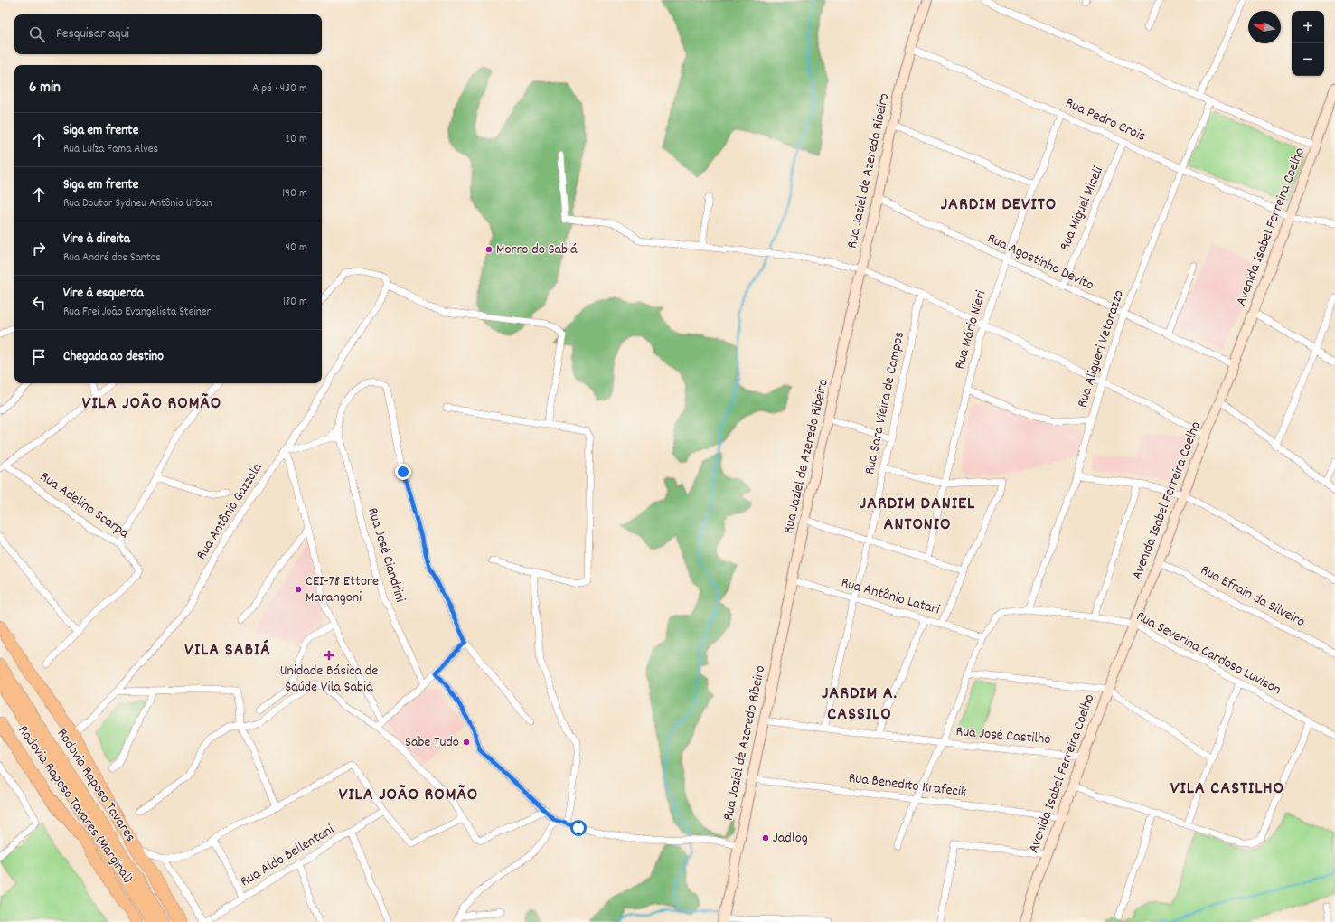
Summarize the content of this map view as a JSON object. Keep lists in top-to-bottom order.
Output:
{
  "streets": {
    "highway": ["Rodovia Raposo Tavares", "Rodovia Raposo Tavares (Marginal)"],
    "street": [
      "Rua Pedro Crais",
      "Rua Jaziel de Azeredo Ribeiro",
      "Rua Miguel Miceli",
      "Avenida Isabel Ferreira Coelho",
      "Rua Agostinho Devito",
      "Rua Mário Nieri",
      "Rua Aligueri Vetorazzo",
      "Rua Sara Vieira de Campos",
      "Rua Adelino Scarpa",
      "Rua Antônio Gazzola",
      "Rua José Ciandrini",
      "Rua Antônio Latari",
      "Rua Efrain da Silveira",
      "Rua Severina Cardoso Luvison",
      "Rua José Castilho",
      "Rua Benedito Krafecik",
      "Rua Aldo Bellentani"
    ]
  },
  "crossings": [
    ["Rua Pedro Crais", "Rua Jaziel de Azeredo Ribeiro"],
    ["Rua Pedro Crais", "Rua Miguel Miceli"],
    ["Rua Pedro Crais", "Avenida Isabel Ferreira Coelho"],
    ["Rua Pedro Crais", "Rua Mário Nieri"],
    ["Rua Pedro Crais", "Rua Aligueri Vetorazzo"],
    ["Rua Jaziel de Azeredo Ribeiro", "Rua Agostinho Devito"],
    ["Rua Jaziel de Azeredo Ribeiro", "Rua Antônio Latari"],
    ["Rua Jaziel de Azeredo Ribeiro", "Rua José Castilho"],
    ["Rua Jaziel de Azeredo Ribeiro", "Rua Benedito Krafecik"],
    ["Rua Miguel Miceli", "Rua Agostinho Devito"],
    ["Avenida Isabel Ferreira Coelho", "Rua Agostinho Devito"],
    ["Avenida Isabel Ferreira Coelho", "Rua Efrain da Silveira"],
    ["Avenida Isabel Ferreira Coelho", "Rua Severina Cardoso Luvison"],
    ["Avenida Isabel Ferreira Coelho", "Rua José Castilho"],
    ["Avenida Isabel Ferreira Coelho", "Rua Benedito Krafecik"],
    ["Rua Agostinho Devito", "Rua Mário Nieri"],
    ["Rua Agostinho Devito", "Rua Aligueri Vetorazzo"],
    ["Rua Aligueri Vetorazzo", "Rua Severina Cardoso Luvison"],
    ["Rua Sara Vieira de Campos", "Rua Antônio Latari"],
    ["Rua Sara Vieira de Campos", "Rua José Castilho"],
    ["Rua Antônio Gazzola", "Rodovia Raposo Tavares (Marginal)"],
    ["Rua Antônio Latari", "Rua Severina Cardoso Luvison"],
    ["Rua Severina Cardoso Luvison", "Rua José Castilho"],
    ["Rua Severina Cardoso Luvison", "Rua Benedito Krafecik"]
  ],
  "districts": [
    "JARDIM DEVITO",
    "VILA JOÃO ROMÃO",
    "JARDIM DANIEL ANTONIO",
    "VILA SABIÁ",
    "JARDIM A. CASSILO",
    "VILA CASTILHO",
    "VILA JOÃO ROMÃO"
  ],
  "places": {
    "other": [
      "Morro do Sabiá",
      "CEI-78 Ettore Marangoni",
      "Sabe Tudo",
      "Jadlog"
    ],
    "health": ["Unidade Básica de Saúde Vila Sabiá"]
  },
  "north": "left",
  "page": {
    "map_buttons": ["+", "−"],
    "search": "Pesquisar aqui",
    "heading": ["6 min", "A pé · 430 m"],
    "list": [
      ["Siga em frente", "Rua Luíza Fama Alves", "20 m"],
      ["Siga em frente", "Rua Doutor Sydneu Antônio Urban", "190 m"],
      ["Vire à direita", "Rua André dos Santos", "40 m"],
      ["Vire à esquerda", "Rua Frei João Evangelista Steiner", "180 m"],
      "Chegada ao destino"
    ]
  }
}
